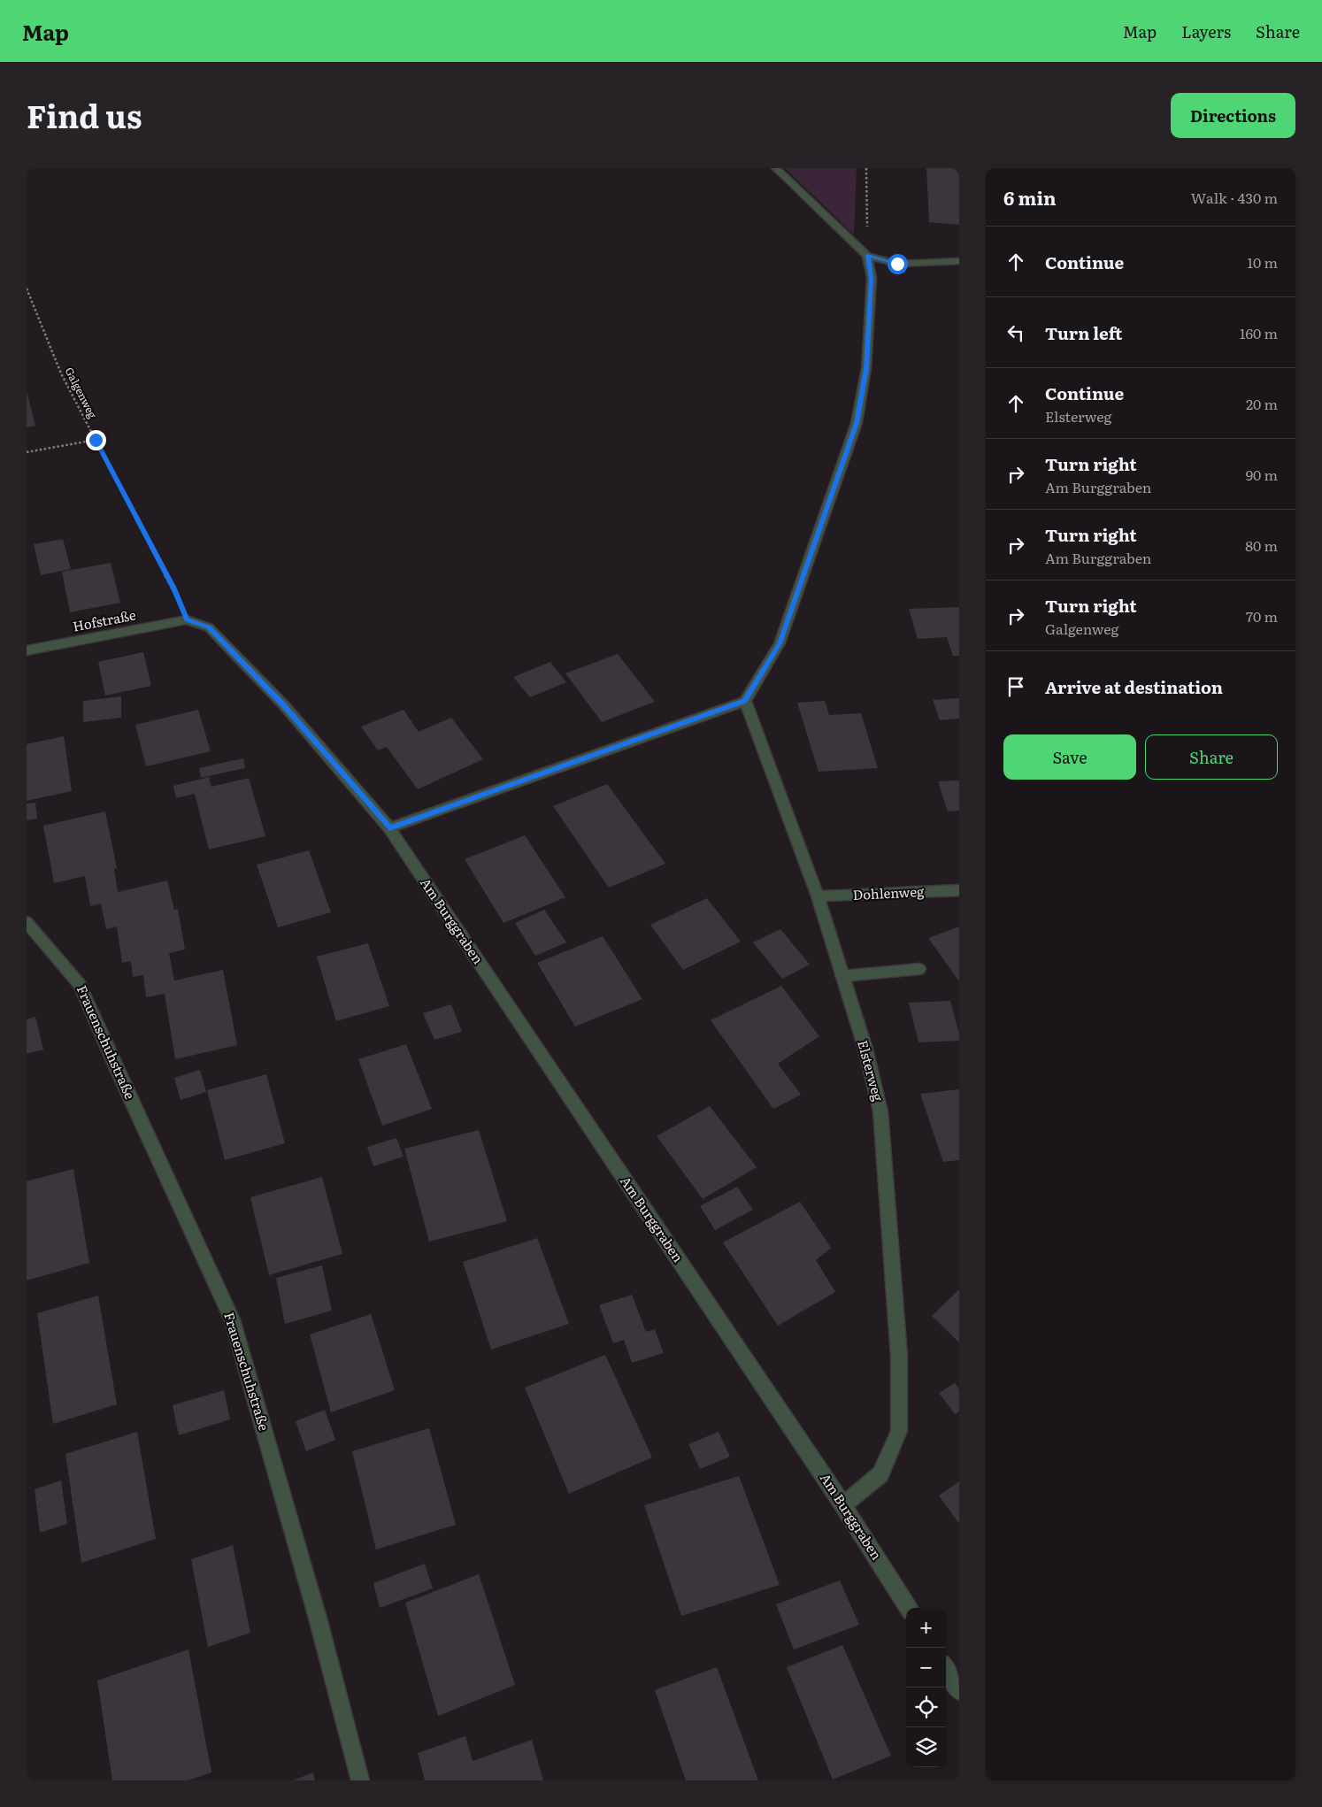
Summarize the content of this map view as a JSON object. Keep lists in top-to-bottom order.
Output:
{
  "streets": {
    "street": [
      "Hofstraße",
      "Dohlenweg",
      "Am Burggraben",
      "Frauenschuhstraße",
      "Elsterweg"
    ],
    "path": ["Galgenweg"]
  },
  "crossings": [
    ["Galgenweg", "Hofstraße"],
    ["Galgenweg", "Am Burggraben"],
    ["Hofstraße", "Am Burggraben"],
    ["Dohlenweg", "Elsterweg"],
    ["Am Burggraben", "Elsterweg"]
  ],
  "page": {
    "header": "Map",
    "nav": ["Map", "Layers", "Share"],
    "title": "Find us",
    "buttons": [
      "Directions",
      ["Save", "Share"]
    ],
    "heading": ["6 min", "Walk · 430 m"],
    "list": [
      ["Continue", "10 m"],
      ["Turn left", "160 m"],
      ["Continue", "Elsterweg", "20 m"],
      ["Turn right", "Am Burggraben", "90 m"],
      ["Turn right", "Am Burggraben", "80 m"],
      ["Turn right", "Galgenweg", "70 m"],
      "Arrive at destination"
    ],
    "map_buttons": ["+", "−"]
  }
}
